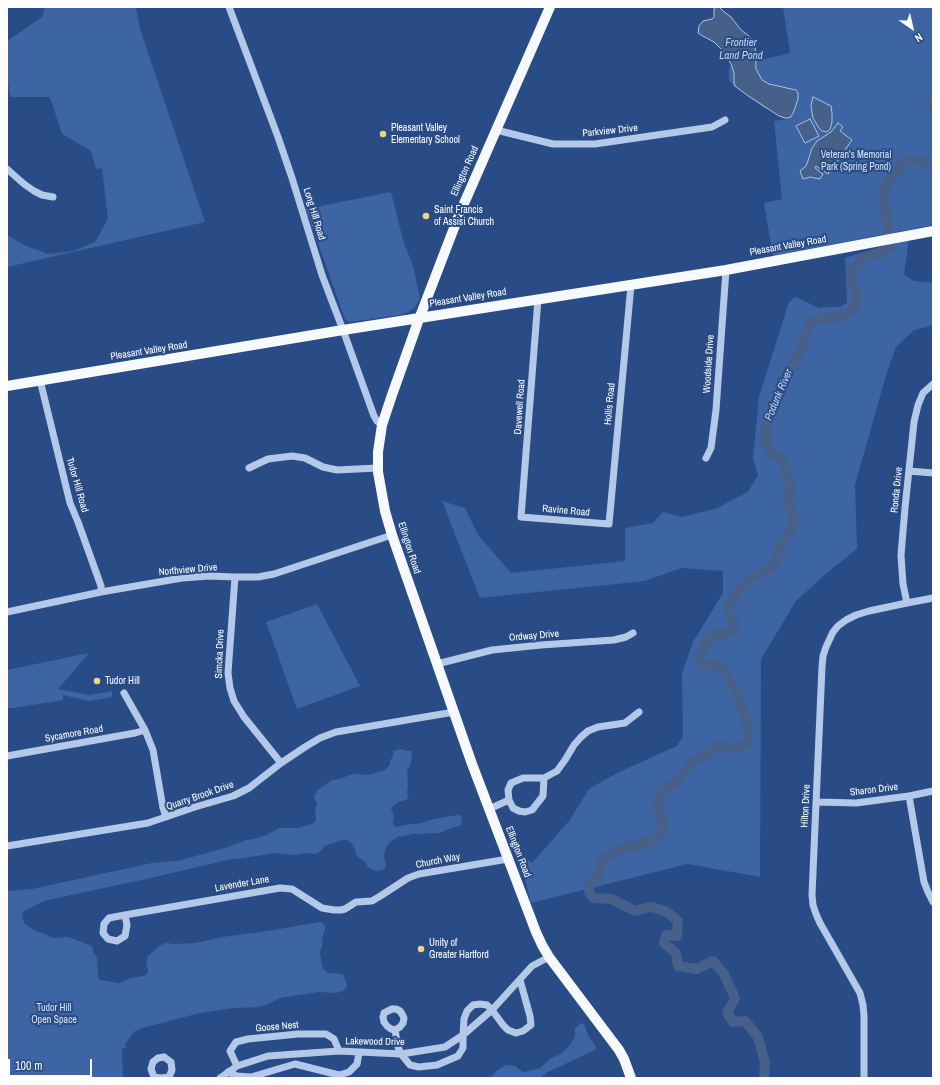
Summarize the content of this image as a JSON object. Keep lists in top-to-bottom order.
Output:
{
  "streets": {
    "main road": ["Ellington Road", "Pleasant Valley Road"],
    "street": [
      "Parkview Drive",
      "Long Hill Road",
      "Woodside Drive",
      "Hollis Road",
      "Davewell Road",
      "Tudor Hill Road",
      "Ronda Drive",
      "Ravine Road",
      "Northview Drive",
      "Ordway Drive",
      "Simcka Drive",
      "Sycamore Road",
      "Sharon Drive",
      "Quarry Brook Drive",
      "Hilton Drive",
      "Church Way",
      "Lavender Lane",
      "Goose Nest",
      "Lakewood Drive"
    ]
  },
  "crossings": [
    ["Parkview Drive", "Ellington Road"],
    ["Ellington Road", "Long Hill Road"],
    ["Ellington Road", "Pleasant Valley Road"],
    ["Ellington Road", "Northview Drive"],
    ["Ellington Road", "Ordway Drive"],
    ["Ellington Road", "Quarry Brook Drive"],
    ["Ellington Road", "Church Way"],
    ["Ellington Road", "Lakewood Drive"],
    ["Long Hill Road", "Pleasant Valley Road"],
    ["Pleasant Valley Road", "Woodside Drive"],
    ["Pleasant Valley Road", "Hollis Road"],
    ["Pleasant Valley Road", "Davewell Road"],
    ["Pleasant Valley Road", "Tudor Hill Road"],
    ["Hollis Road", "Ravine Road"],
    ["Davewell Road", "Ravine Road"],
    ["Tudor Hill Road", "Northview Drive"],
    ["Ronda Drive", "Hilton Drive"],
    ["Northview Drive", "Simcka Drive"],
    ["Simcka Drive", "Quarry Brook Drive"],
    ["Sharon Drive", "Hilton Drive"],
    ["Church Way", "Lavender Lane"],
    ["Goose Nest", "Lakewood Drive"]
  ],
  "water": ["Frontier Land Pond", "Podunk River"],
  "parks": ["Veteran's Memorial Park (Spring Pond)", "Tudor Hill Open Space"],
  "places": [
    "Pleasant Valley Elementary School",
    "Saint Francis of Assisi Church",
    "Tudor Hill",
    "Unity of Greater Hartford"
  ],
  "scale_bar": "100 m",
  "north": "bottom right"
}
